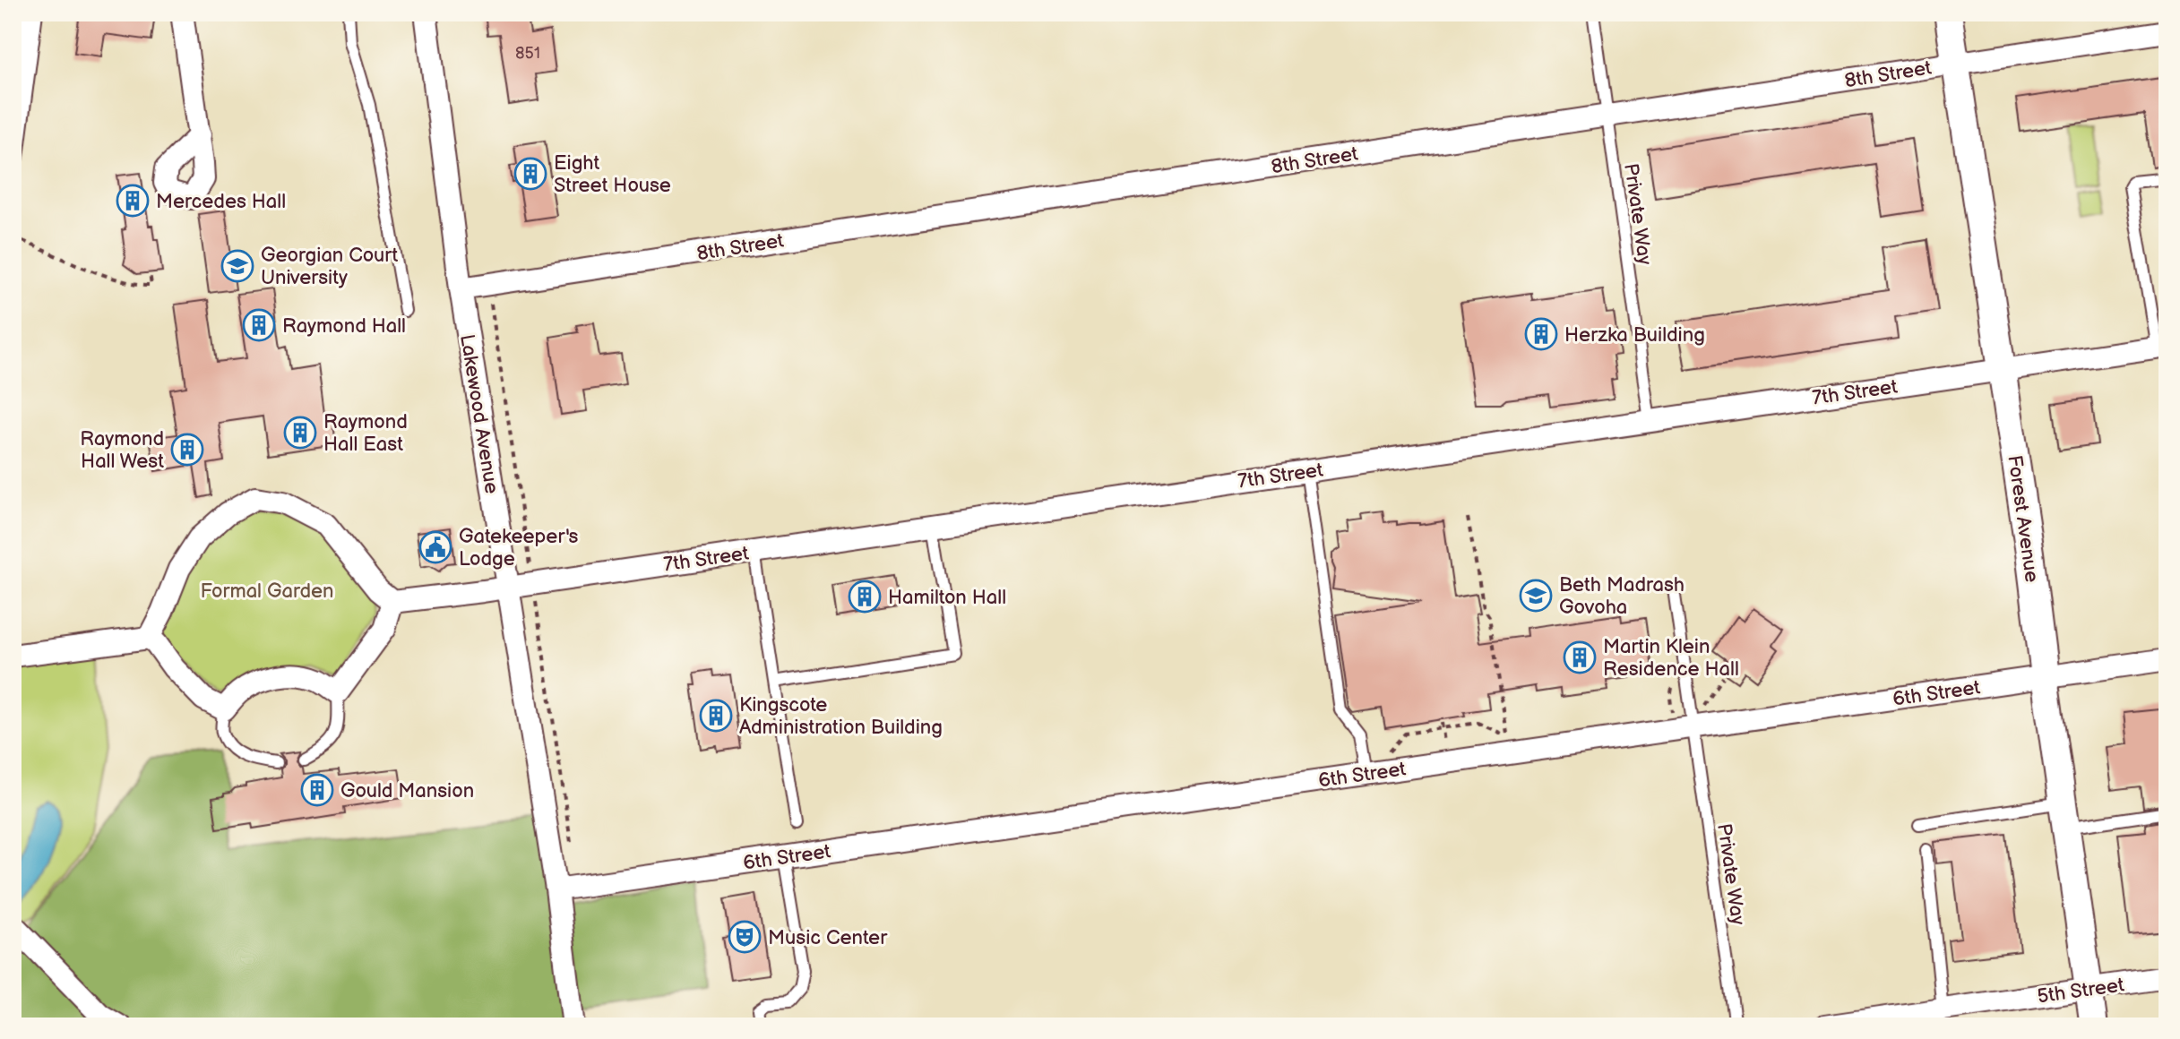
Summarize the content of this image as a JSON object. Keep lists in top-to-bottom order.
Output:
{
  "streets": {
    "street": [
      "8th Street",
      "7th Street",
      "Lakewood Avenue",
      "Forest Avenue",
      "6th Street",
      "5th Street"
    ],
    "lane": ["Private Way"]
  },
  "crossings": [
    ["8th Street", "Private Way"],
    ["8th Street", "Lakewood Avenue"],
    ["8th Street", "Forest Avenue"],
    ["Private Way", "7th Street"],
    ["Private Way", "6th Street"],
    ["7th Street", "Lakewood Avenue"],
    ["7th Street", "Forest Avenue"],
    ["Lakewood Avenue", "6th Street"],
    ["Forest Avenue", "6th Street"],
    ["Forest Avenue", "5th Street"]
  ],
  "parks": ["Formal Garden"],
  "places": {
    "building": [
      "Eight Street House",
      "Mercedes Hall",
      "Raymond Hall",
      "Herzka Building",
      "Raymond Hall East",
      "Raymond Hall West",
      "Hamilton Hall",
      "Martin Klein Residence Hall",
      "Kingscote Administration Building",
      "Gould Mansion"
    ],
    "school or university": ["Georgian Court University", "Beth Madrash Govoha"],
    "public building": ["Gatekeeper's Lodge"],
    "theatre": ["Music Center"]
  },
  "house_numbers": ["851"]
}
